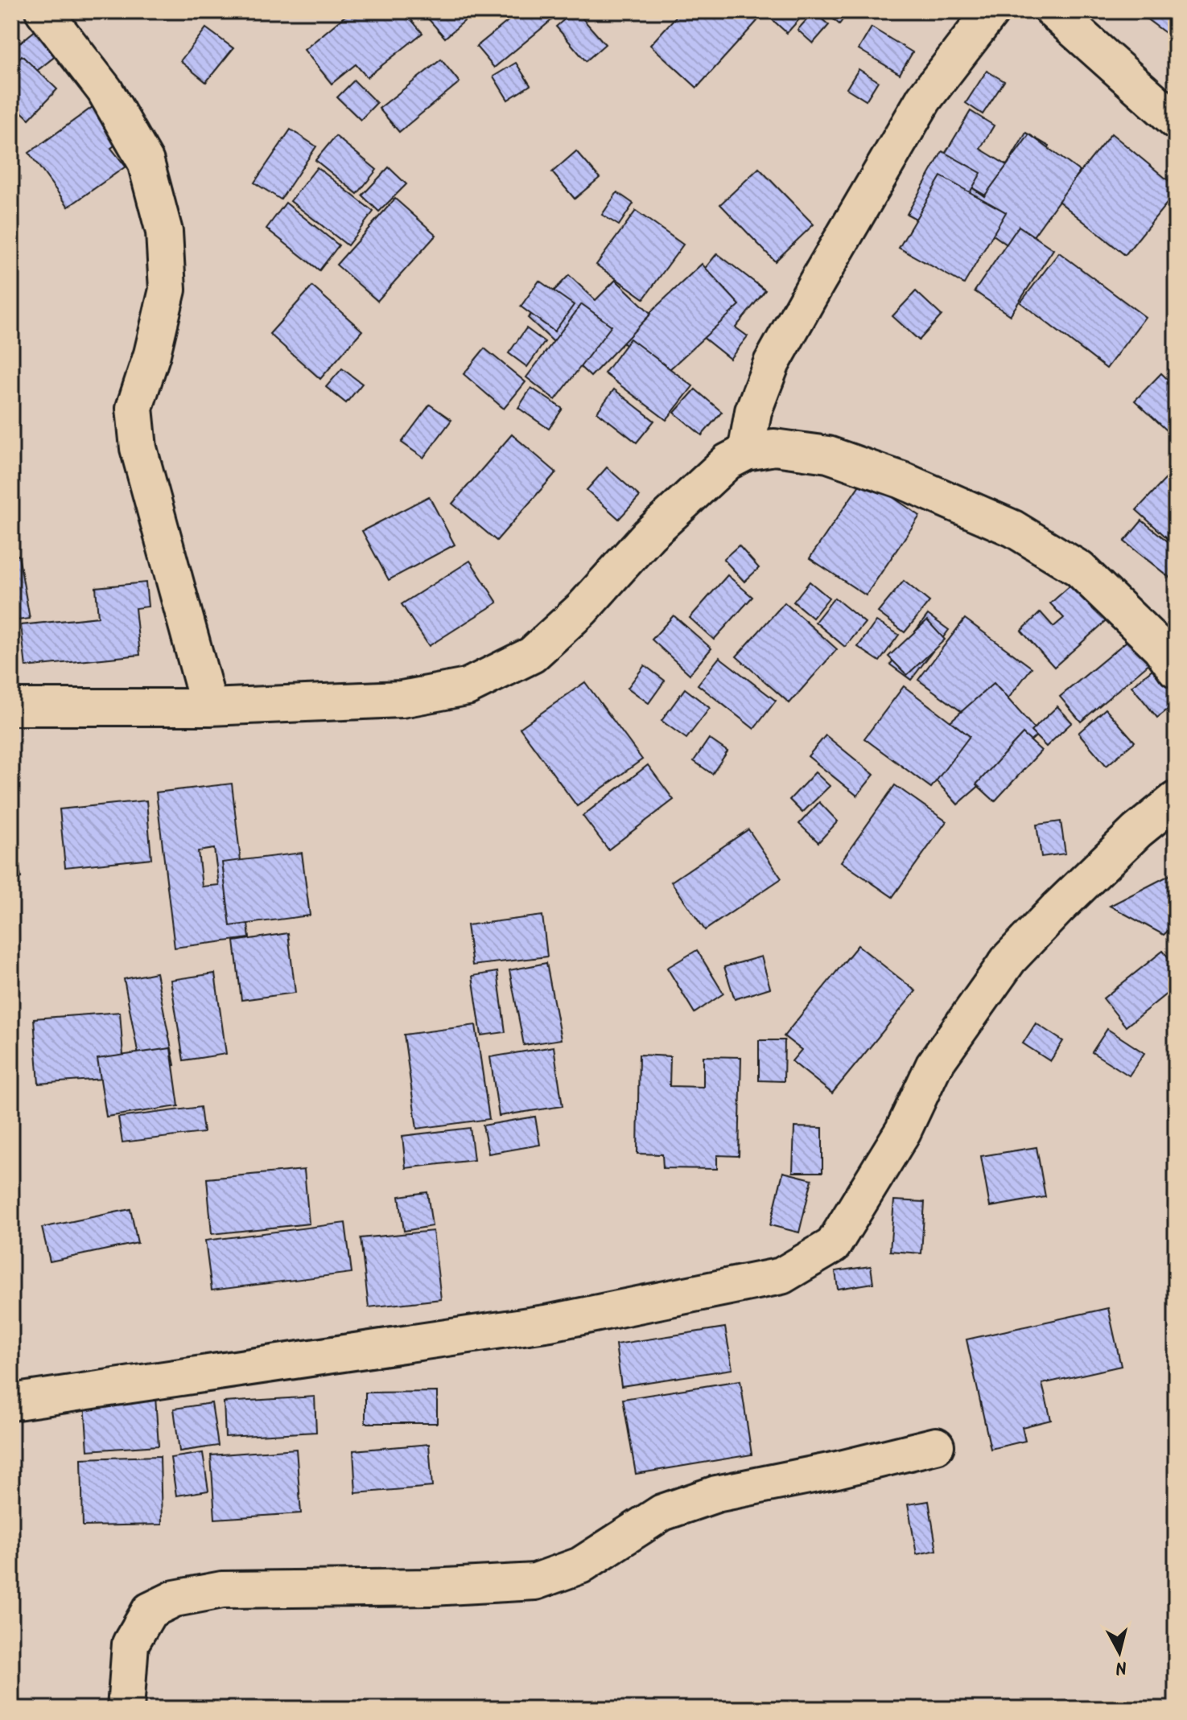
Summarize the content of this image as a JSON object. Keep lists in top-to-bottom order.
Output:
{
  "north": "bottom"
}
